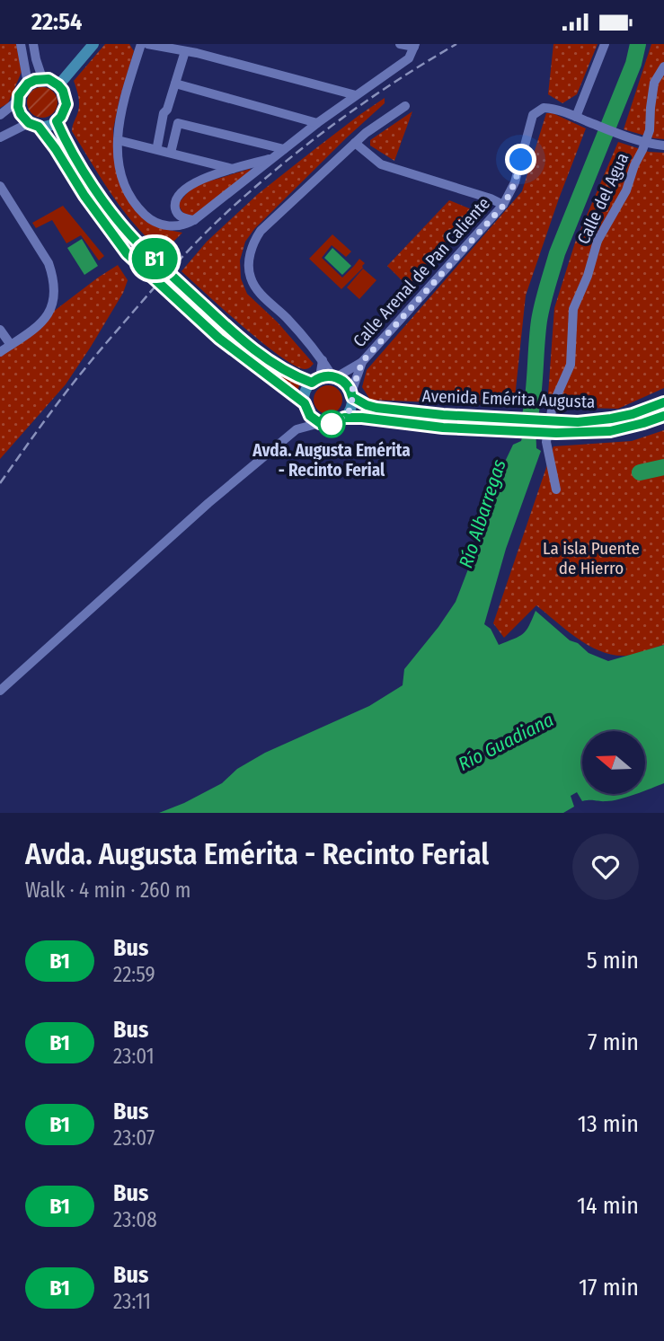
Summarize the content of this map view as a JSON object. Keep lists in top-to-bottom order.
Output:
{
  "streets": {
    "main road": ["Avenida Emérita Augusta"],
    "street": ["Calle del Agua", "Calle Arenal de Pan Caliente"]
  },
  "crossings": [
    ["Calle Arenal de Pan Caliente", "Avenida Emérita Augusta"]
  ],
  "water": ["Río Albarregas", "Río Guadiana"],
  "parks": ["La isla Puente de Hierro"],
  "places": ["Avda. Augusta Emérita - Recinto Ferial"],
  "lines": ["bus line B1"],
  "north": "left",
  "page": {
    "status": "22:54",
    "on_map": "B1",
    "heading": ["Avda. Augusta Emérita - Recinto Ferial", "Walk · 4 min · 260 m"],
    "list": [
      {
        "mark": "B1",
        "name": "Bus",
        "note": "22:59",
        "value": "5 min"
      },
      {
        "mark": "B1",
        "name": "Bus",
        "note": "23:01",
        "value": "7 min"
      },
      {
        "mark": "B1",
        "name": "Bus",
        "note": "23:07",
        "value": "13 min"
      },
      {
        "mark": "B1",
        "name": "Bus",
        "note": "23:08",
        "value": "14 min"
      },
      {
        "mark": "B1",
        "name": "Bus",
        "note": "23:11",
        "value": "17 min"
      }
    ]
  }
}
